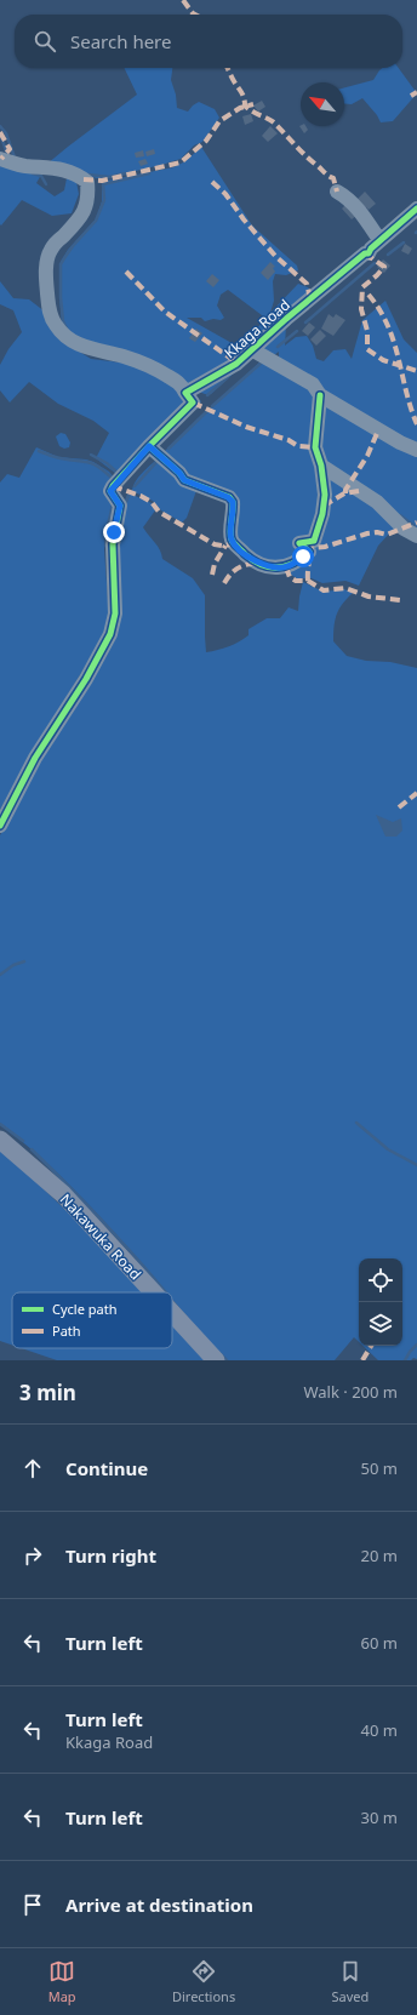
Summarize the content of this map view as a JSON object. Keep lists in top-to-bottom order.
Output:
{
  "streets": {
    "main road": ["Nakawuka Road"],
    "street": ["Kkaga Road"]
  },
  "legend": ["Cycle path", "Path"],
  "north": "top left",
  "page": {
    "search": "Search here",
    "heading": ["3 min", "Walk · 200 m"],
    "list": [
      ["Continue", "50 m"],
      ["Turn right", "20 m"],
      ["Turn left", "60 m"],
      ["Turn left", "Kkaga Road", "40 m"],
      ["Turn left", "30 m"],
      "Arrive at destination"
    ],
    "nav": ["Map", "Directions", "Saved"]
  }
}
